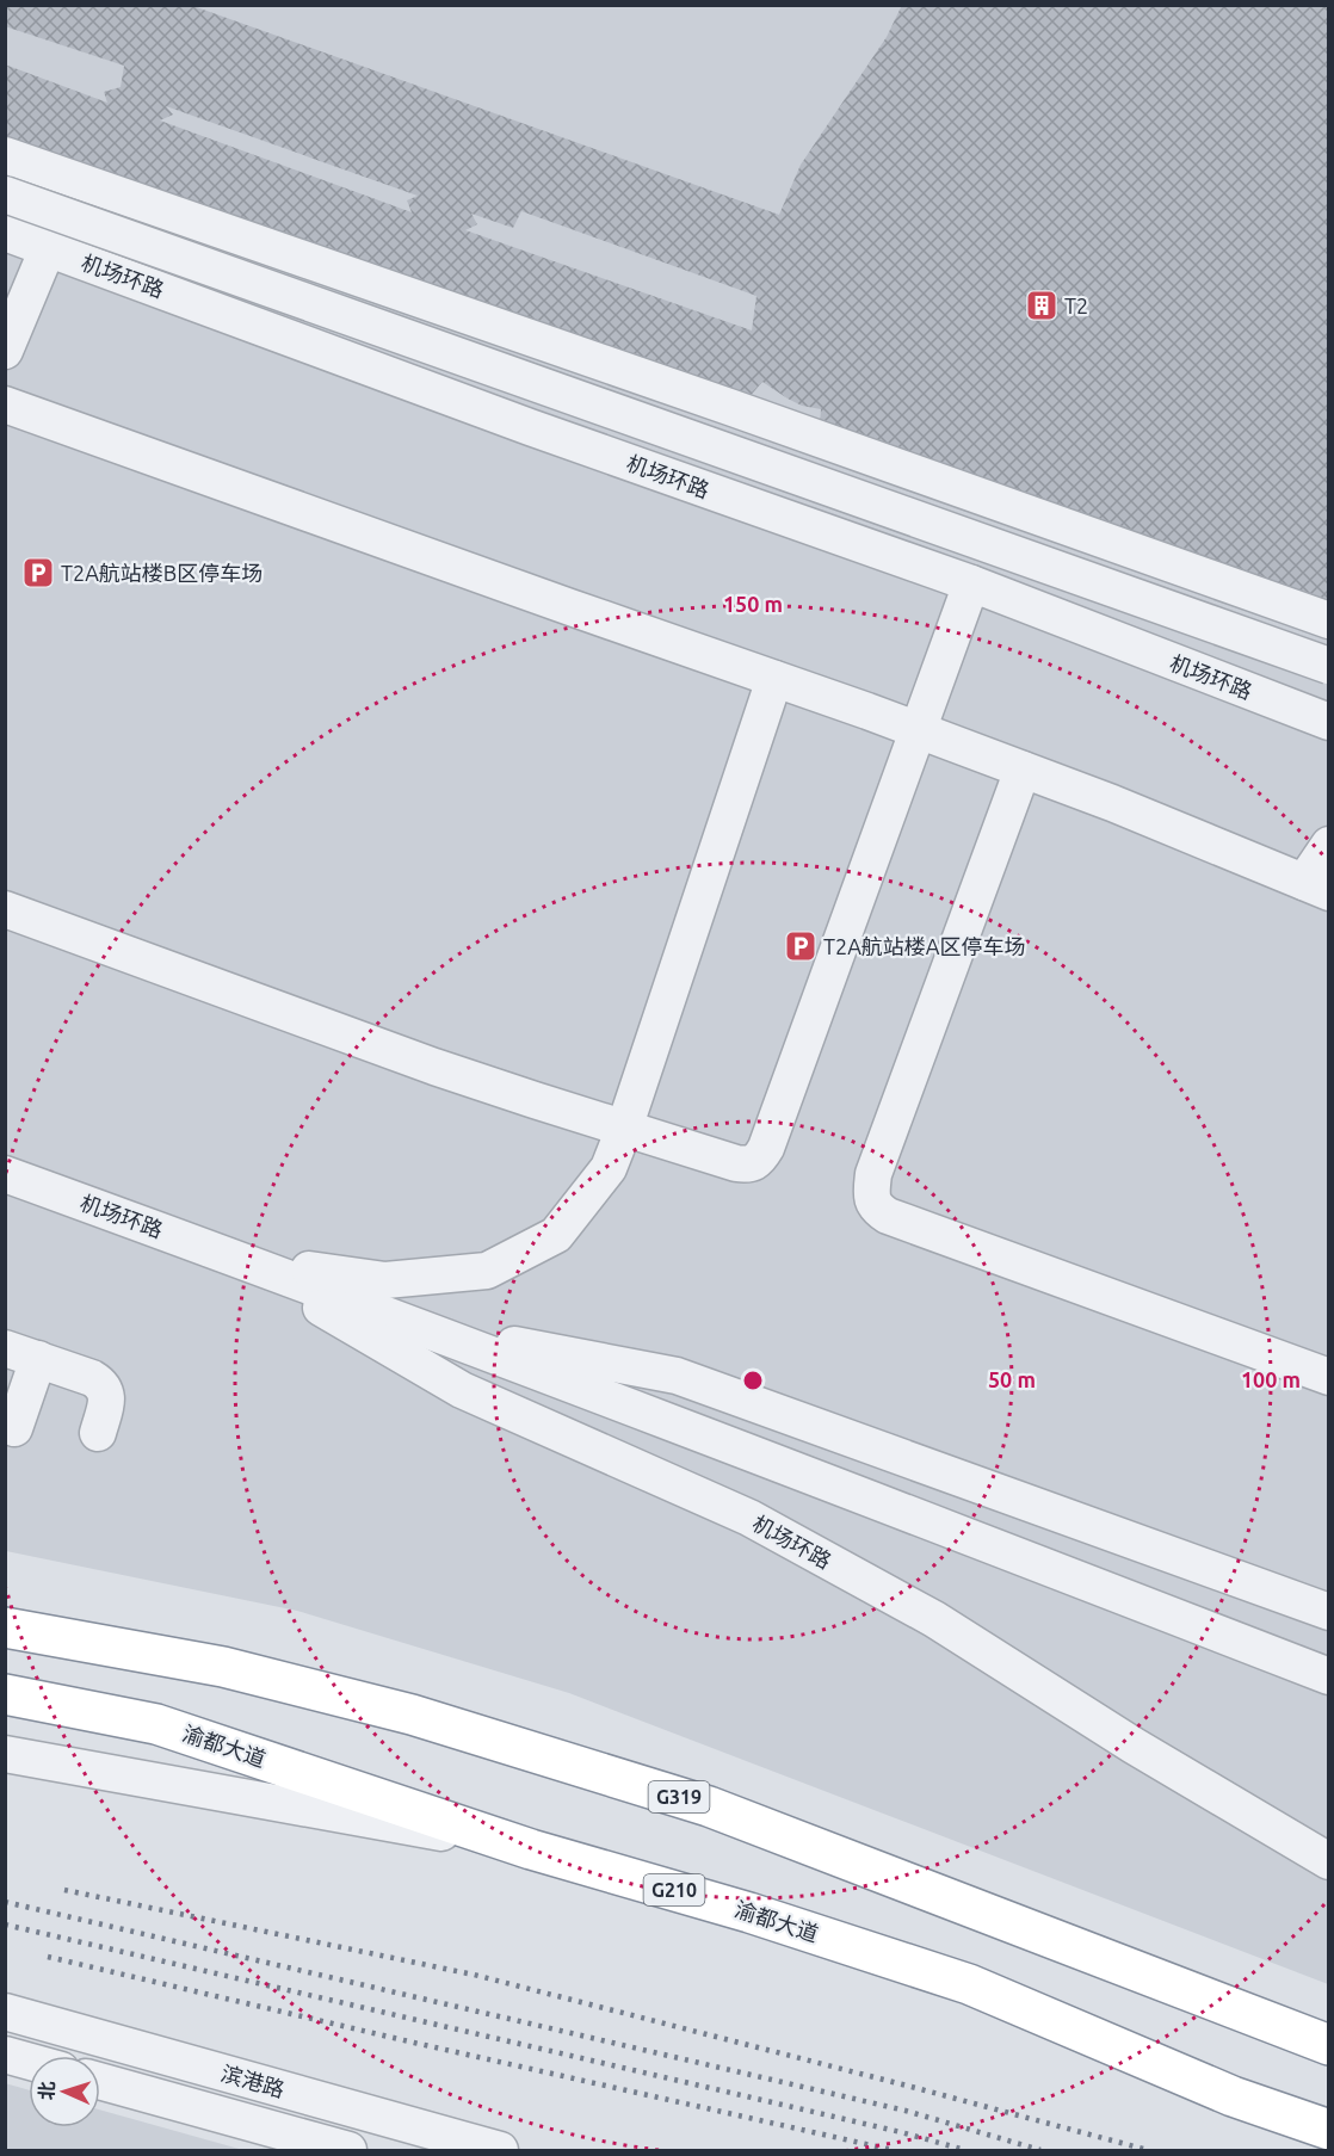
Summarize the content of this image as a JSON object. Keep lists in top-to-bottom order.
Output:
{
  "streets": {
    "highway": ["渝都大道", "G319", "G210"],
    "street": ["机场环路", "滨港路"]
  },
  "places": {
    "building": ["T2"],
    "parking": ["T2A航站楼B区停车场", "T2A航站楼A区停车场"]
  },
  "north": "left",
  "rings": ["150 m", "50 m", "100 m"]
}
